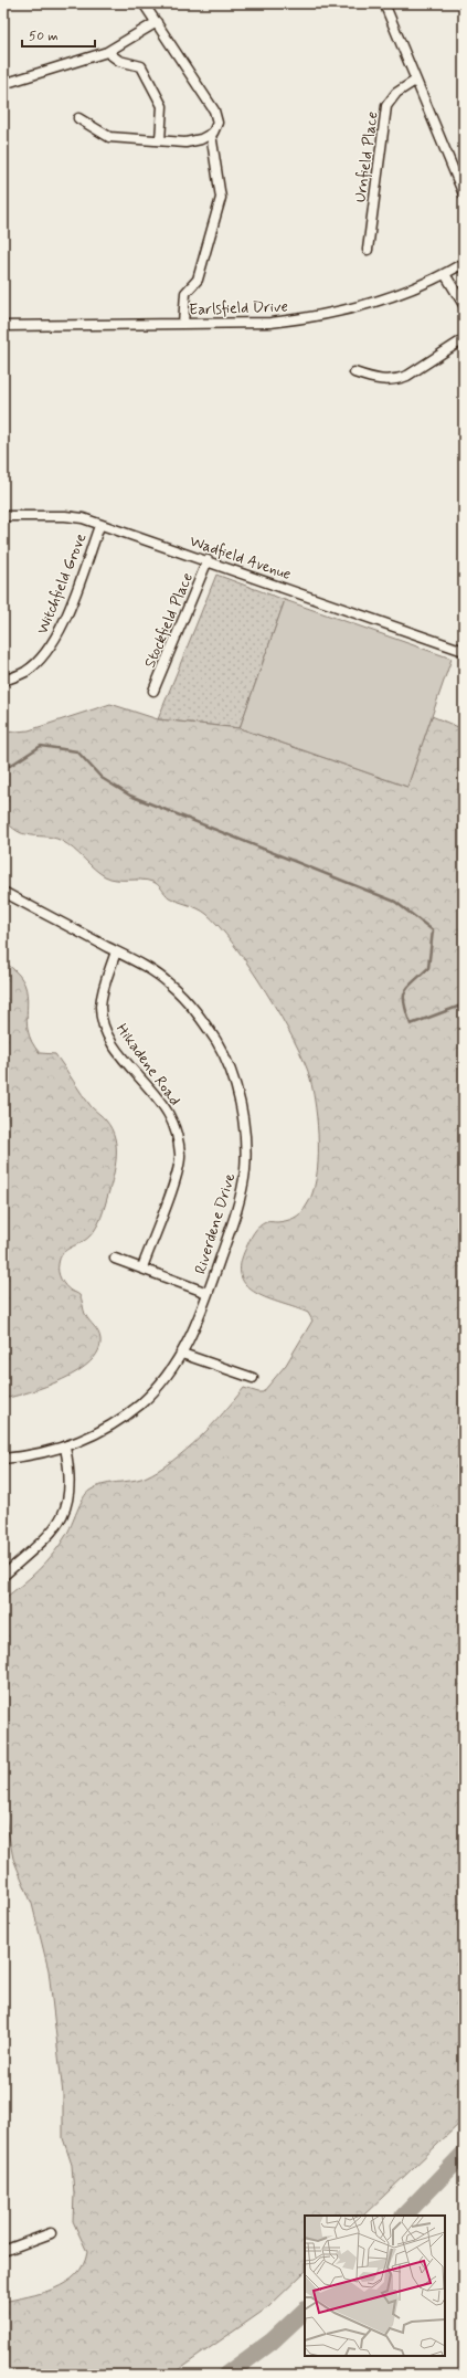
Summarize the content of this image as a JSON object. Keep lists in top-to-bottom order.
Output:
{
  "streets": {
    "street": [
      "Urnfield Place",
      "Earlsfield Drive",
      "Wadfield Avenue",
      "Witchfield Grove",
      "Stockfield Place",
      "Hikadene Road",
      "Riverdene Drive"
    ]
  },
  "crossings": [
    ["Wadfield Avenue", "Witchfield Grove"],
    ["Wadfield Avenue", "Stockfield Place"],
    ["Hikadene Road", "Riverdene Drive"]
  ],
  "scale_bar": "50 m"
}
